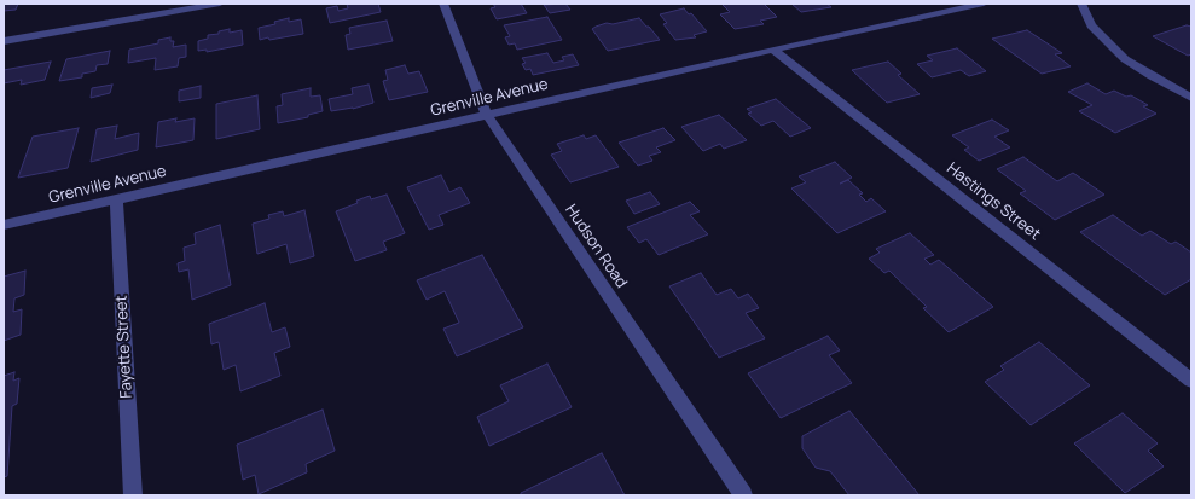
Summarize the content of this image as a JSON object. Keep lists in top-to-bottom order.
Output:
{
  "streets": {
    "street": [
      "Grenville Avenue",
      "Hastings Street",
      "Hudson Road",
      "Fayette Street"
    ]
  },
  "crossings": [
    ["Grenville Avenue", "Hastings Street"],
    ["Grenville Avenue", "Hudson Road"],
    ["Grenville Avenue", "Fayette Street"]
  ]
}
